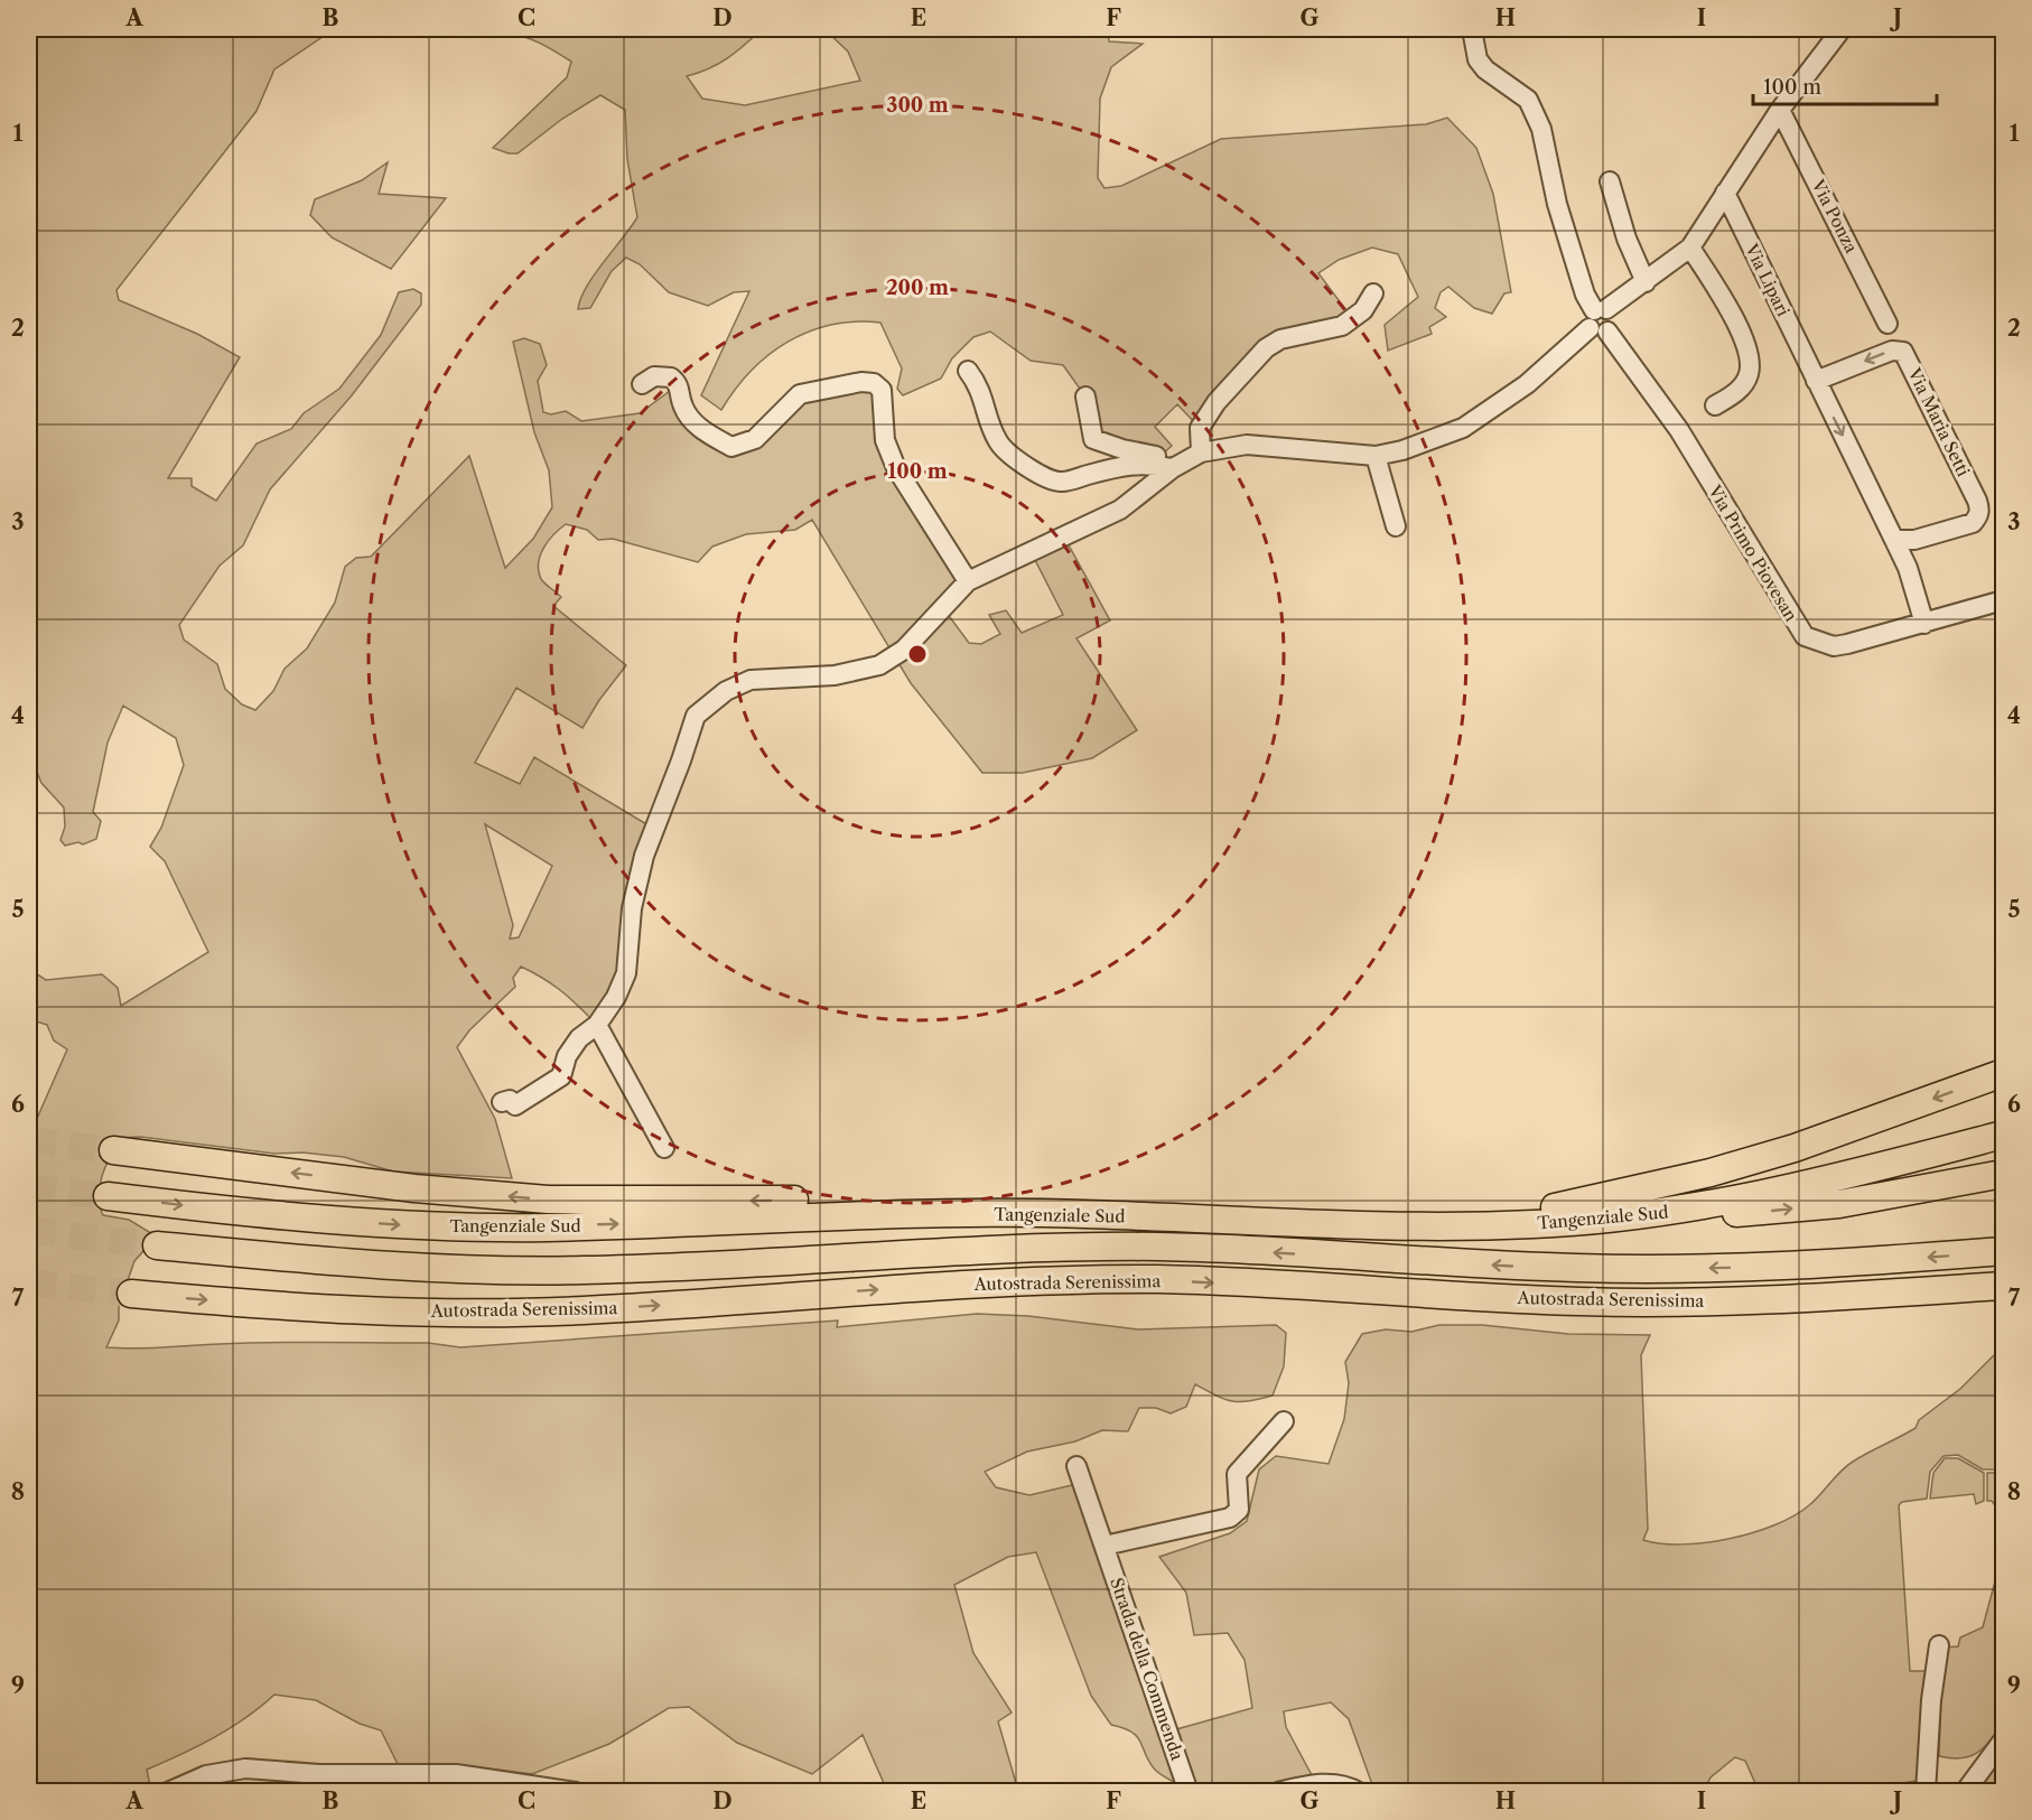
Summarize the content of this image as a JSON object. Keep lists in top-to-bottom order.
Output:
{
  "streets": {
    "highway": ["Tangenziale Sud", "Autostrada Serenissima"],
    "street": [
      "Via Ponza",
      "Via Lipari",
      "Via Maria Setti",
      "Via Primo Piovesan",
      "Strada della Commenda"
    ]
  },
  "crossings": [
    ["Via Lipari", "Via Maria Setti"]
  ],
  "scale_bar": "100 m",
  "grid": {
    "columns": [
      "A",
      "B",
      "C",
      "D",
      "E",
      "F",
      "G",
      "H",
      "I",
      "J"
    ],
    "rows": [
      "1",
      "2",
      "3",
      "4",
      "5",
      "6",
      "7",
      "8",
      "9"
    ]
  },
  "rings": ["300 m", "200 m", "100 m"]
}
